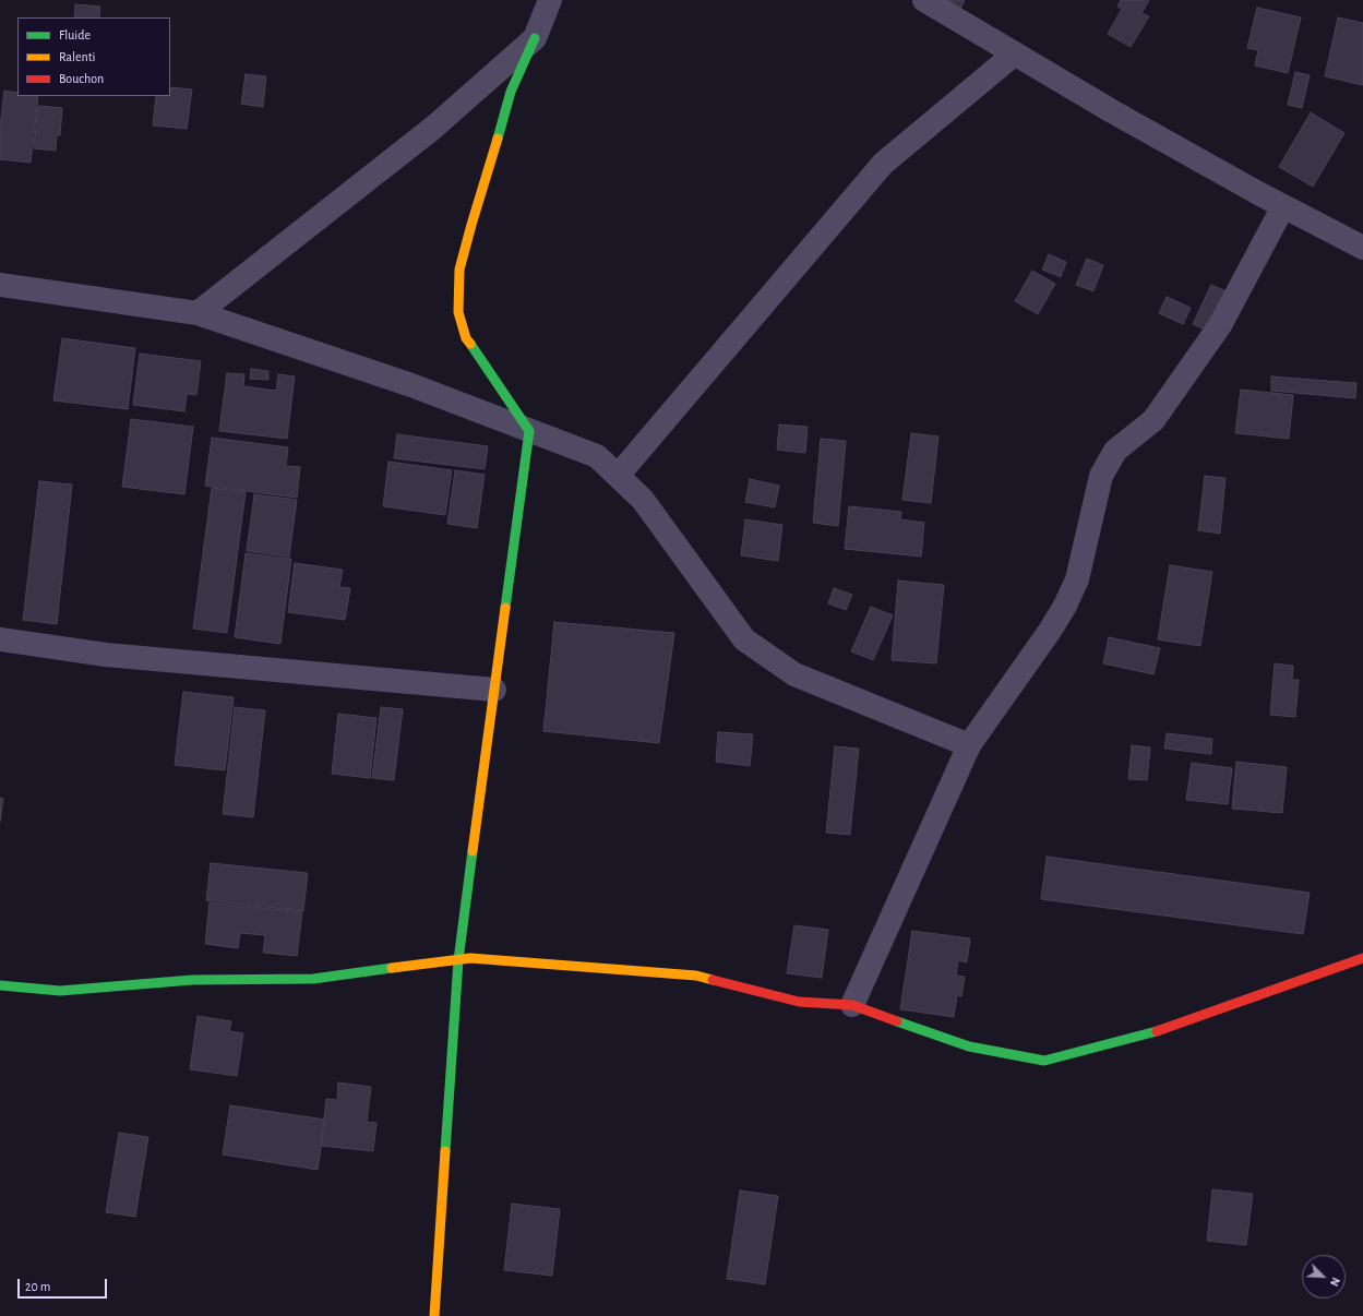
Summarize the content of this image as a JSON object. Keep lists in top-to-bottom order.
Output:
{
  "legend": ["Fluide", "Ralenti", "Bouchon"],
  "scale_bar": "20 m",
  "north": "bottom right"
}
